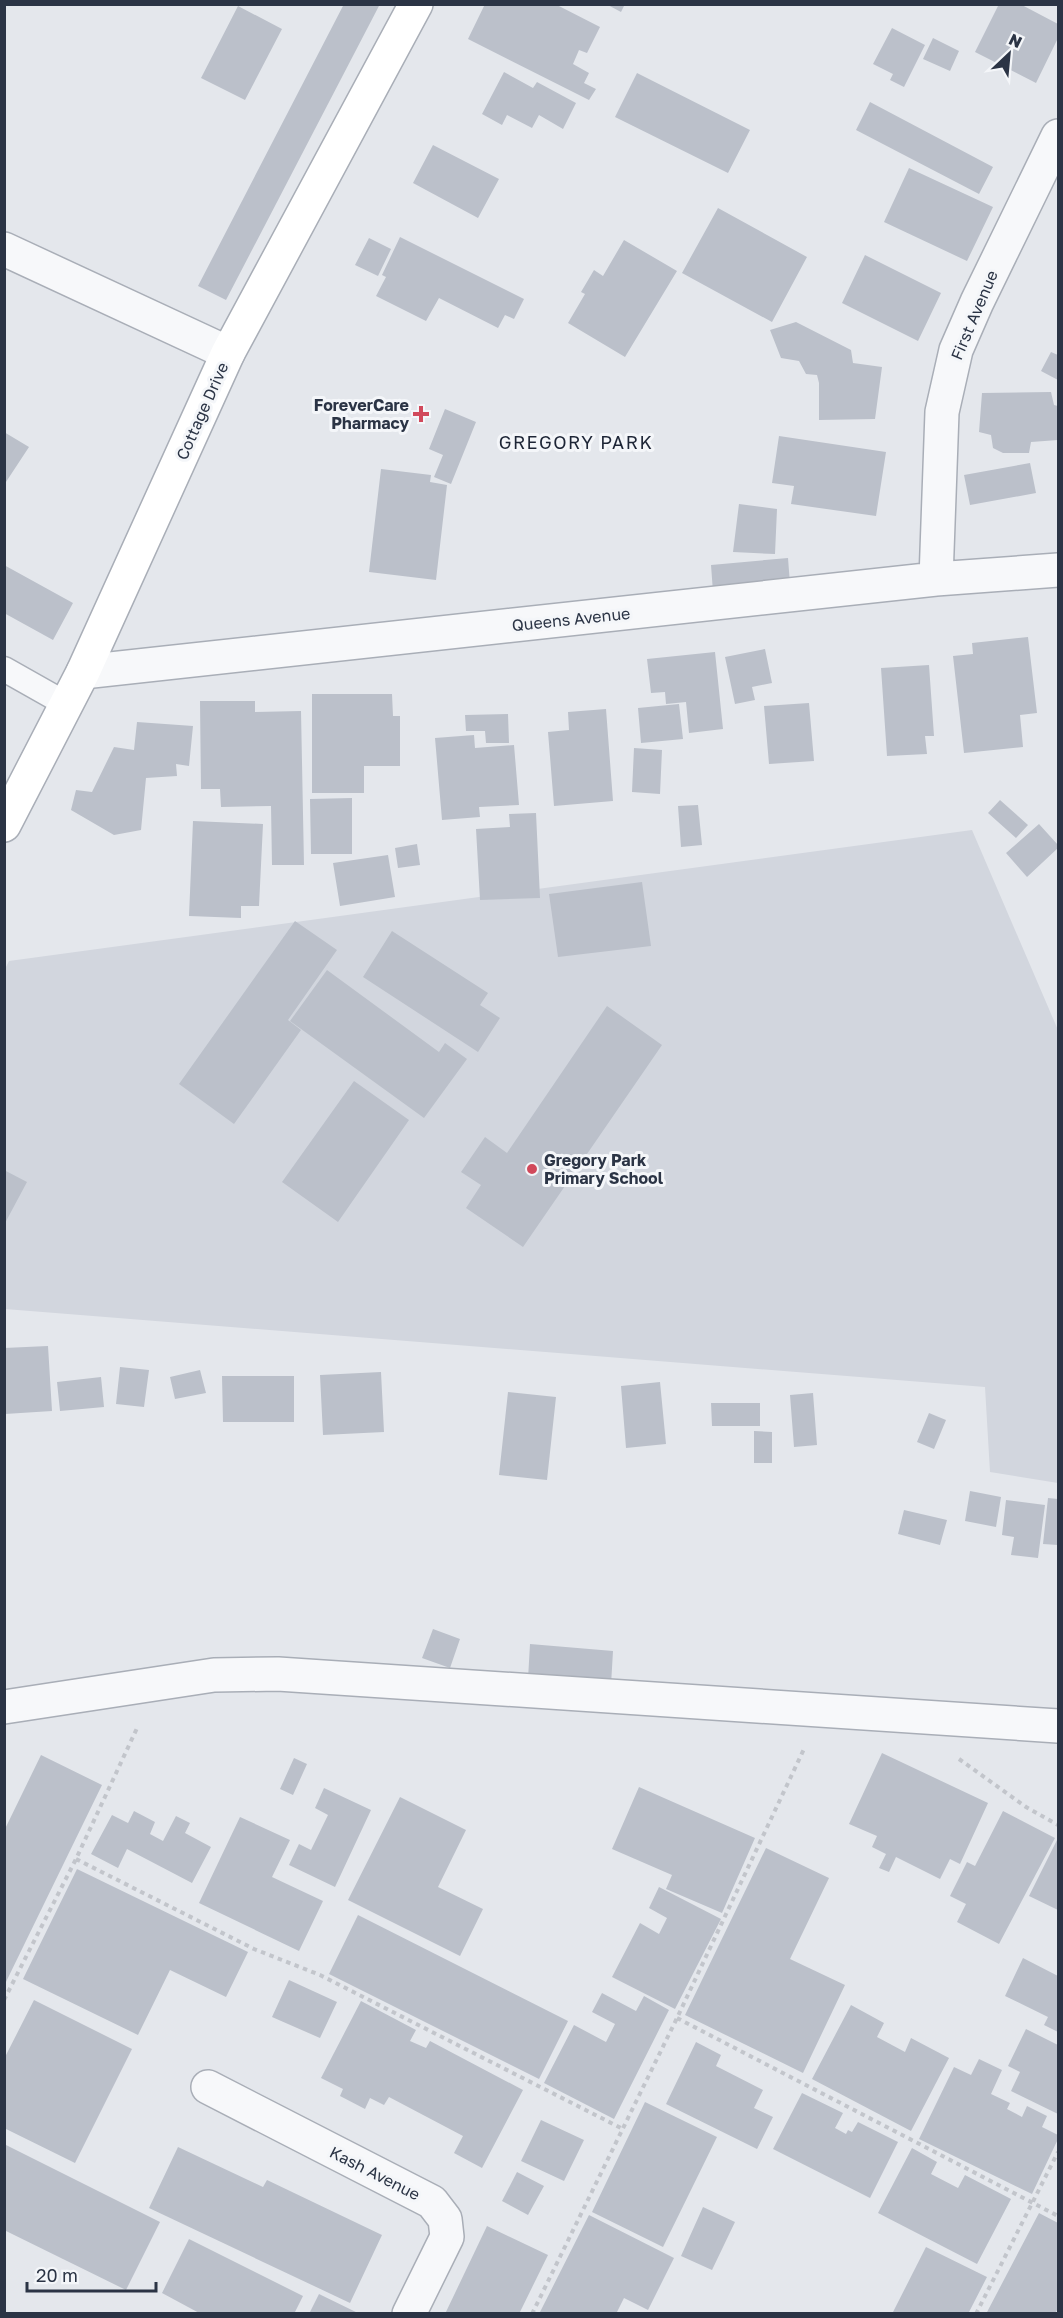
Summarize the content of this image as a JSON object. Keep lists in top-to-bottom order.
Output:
{
  "streets": {
    "street": [
      "First Avenue",
      "Cottage Drive",
      "Queens Avenue",
      "Kash Avenue"
    ]
  },
  "crossings": [
    ["First Avenue", "Queens Avenue"],
    ["Cottage Drive", "Queens Avenue"]
  ],
  "districts": ["GREGORY PARK"],
  "places": {
    "health": ["ForeverCare Pharmacy"],
    "other": ["Gregory Park Primary School"]
  },
  "scale_bar": "20 m",
  "north": "top right"
}
